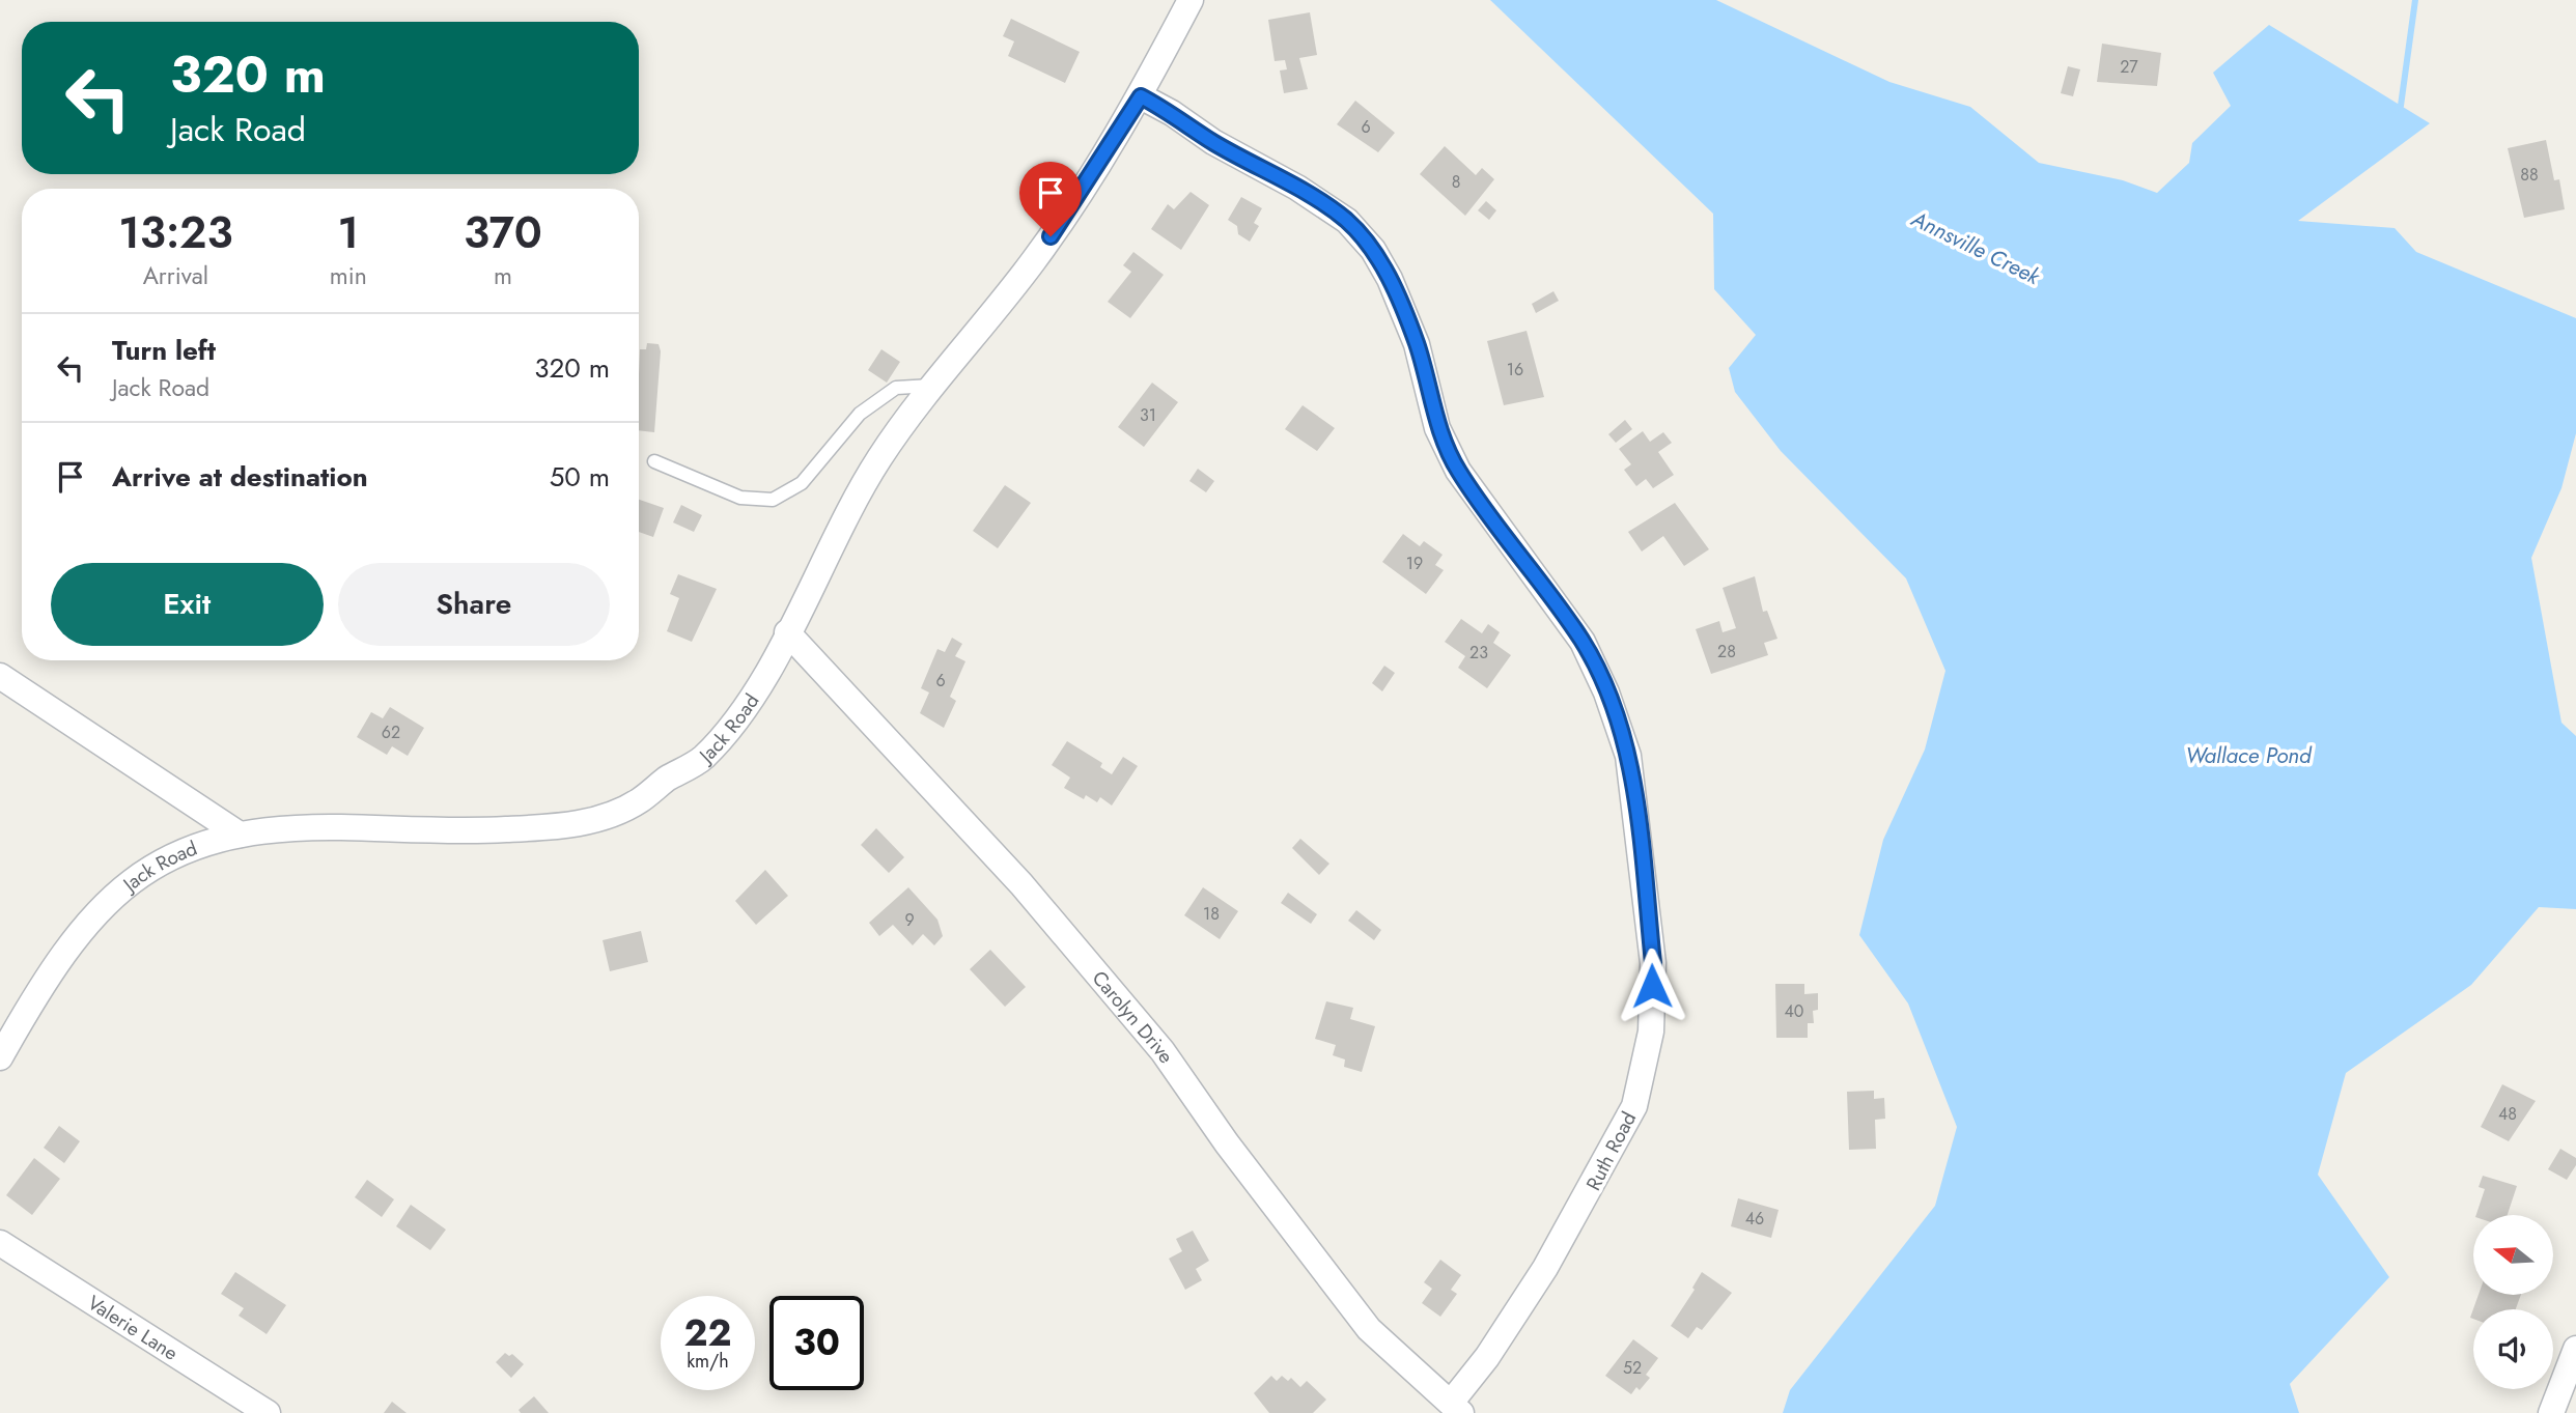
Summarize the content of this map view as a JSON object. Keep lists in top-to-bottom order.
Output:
{
  "streets": {
    "street": [
      "Jack Road",
      "Carolyn Drive",
      "Ruth Road",
      "Valerie Lane"
    ]
  },
  "crossings": [
    ["Jack Road", "Carolyn Drive"],
    ["Jack Road", "Ruth Road"],
    ["Carolyn Drive", "Ruth Road"]
  ],
  "water": ["Annsville Creek", "Wallace Pond"],
  "house_numbers": [
    "27",
    "6",
    "88",
    "8",
    "16",
    "31",
    "19",
    "28",
    "23",
    "6",
    "62",
    "18",
    "9",
    "40",
    "48",
    "46",
    "52"
  ],
  "north": "left",
  "page": {
    "turn": ["320 m", "Jack Road"],
    "eta": [
      "13:23",
      "Arrival",
      "1",
      "min",
      "370",
      "m"
    ],
    "list": [
      {
        "name": "Turn left",
        "note": "Jack Road",
        "value": "320 m"
      },
      {
        "name": "Arrive at destination",
        "value": "50 m"
      }
    ],
    "buttons": ["Exit", "Share"],
    "speed": "22 km/h",
    "limit": "30"
  }
}
